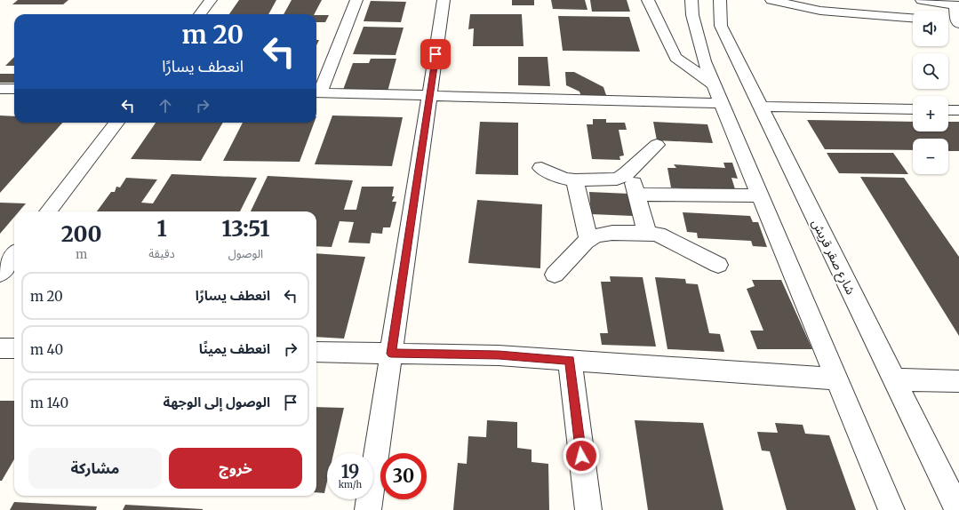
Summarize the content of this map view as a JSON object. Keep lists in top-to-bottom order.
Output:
{
  "streets": {
    "street": ["شارع صقر قريش"]
  },
  "page": {
    "map_buttons": ["+", "−"],
    "turn": ["20 m", "انعطف يسارًا"],
    "eta": [
      "13:51",
      "الوصول",
      "1",
      "دقيقة",
      "200",
      "m"
    ],
    "list": [
      {
        "name": "انعطف يسارًا",
        "value": "20 m"
      },
      {
        "name": "انعطف يمينًا",
        "value": "40 m"
      },
      {
        "name": "الوصول إلى الوجهة",
        "value": "140 m"
      }
    ],
    "buttons": ["خروج", "مشاركة"],
    "speed": "19 km/h",
    "limit": "30"
  }
}
